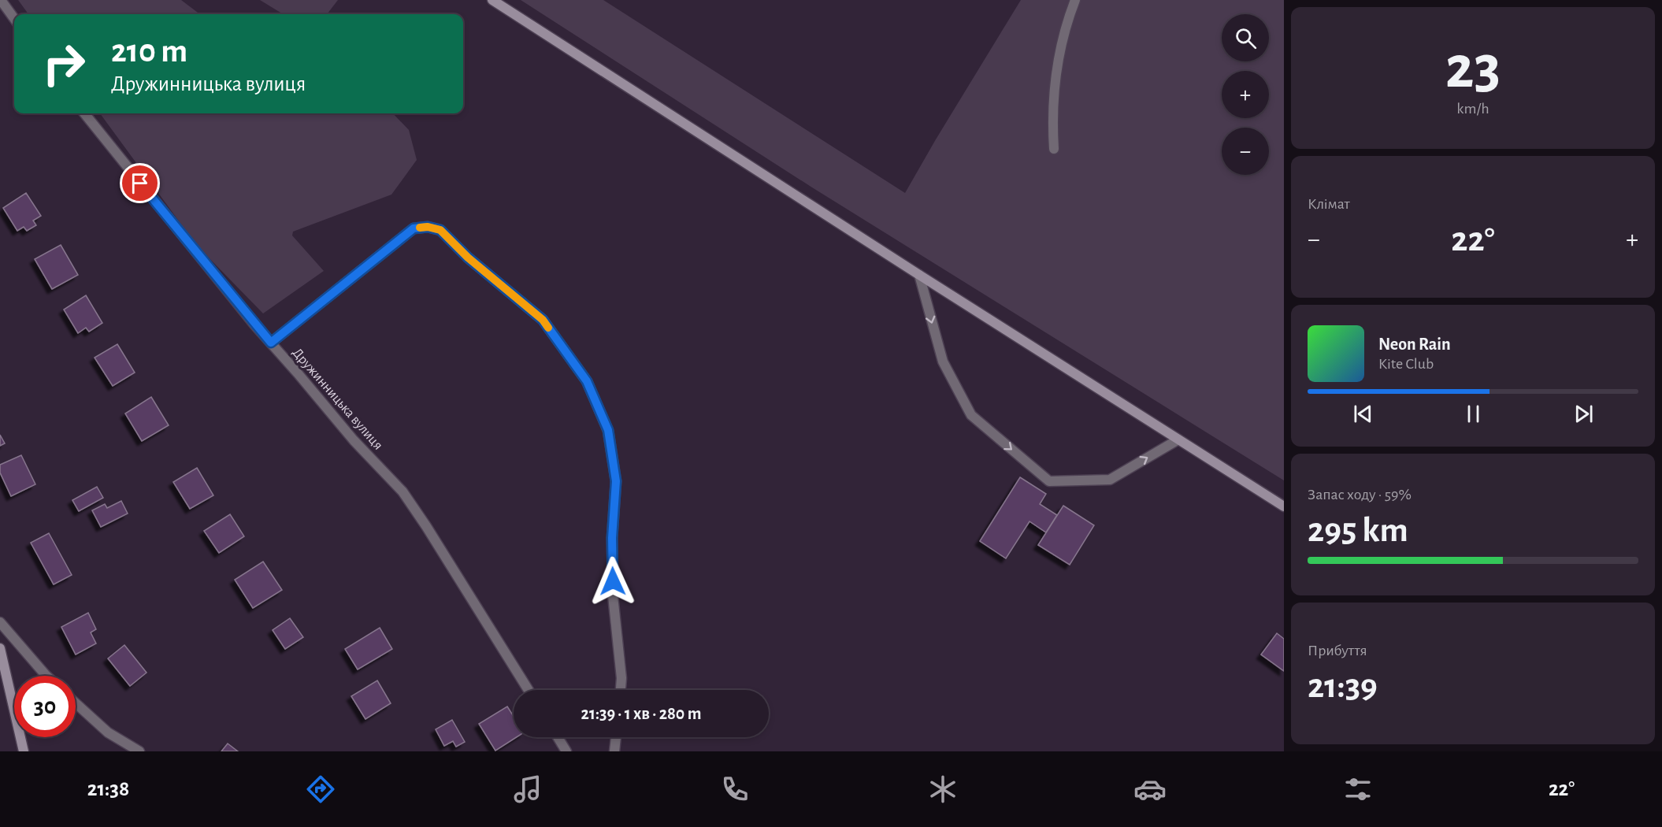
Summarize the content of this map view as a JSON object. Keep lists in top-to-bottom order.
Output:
{
  "streets": {
    "street": ["Дружинницька вулиця"]
  },
  "page": {
    "tile": [
      ["23", "km/h"],
      "Клімат",
      ["Запас ходу · 59%", "295 km"],
      ["Прибуття", "21:39"]
    ],
    "map_buttons": ["+", "−"],
    "turn": ["210 m", "Дружинницька вулиця"],
    "heat": ["−", "22°", "+"],
    "song": ["Neon Rain", "Kite Club"],
    "limit": "30",
    "trip": "21:39 · 1 хв · 280 m",
    "tabs": ["21:38", "22°"]
  }
}
